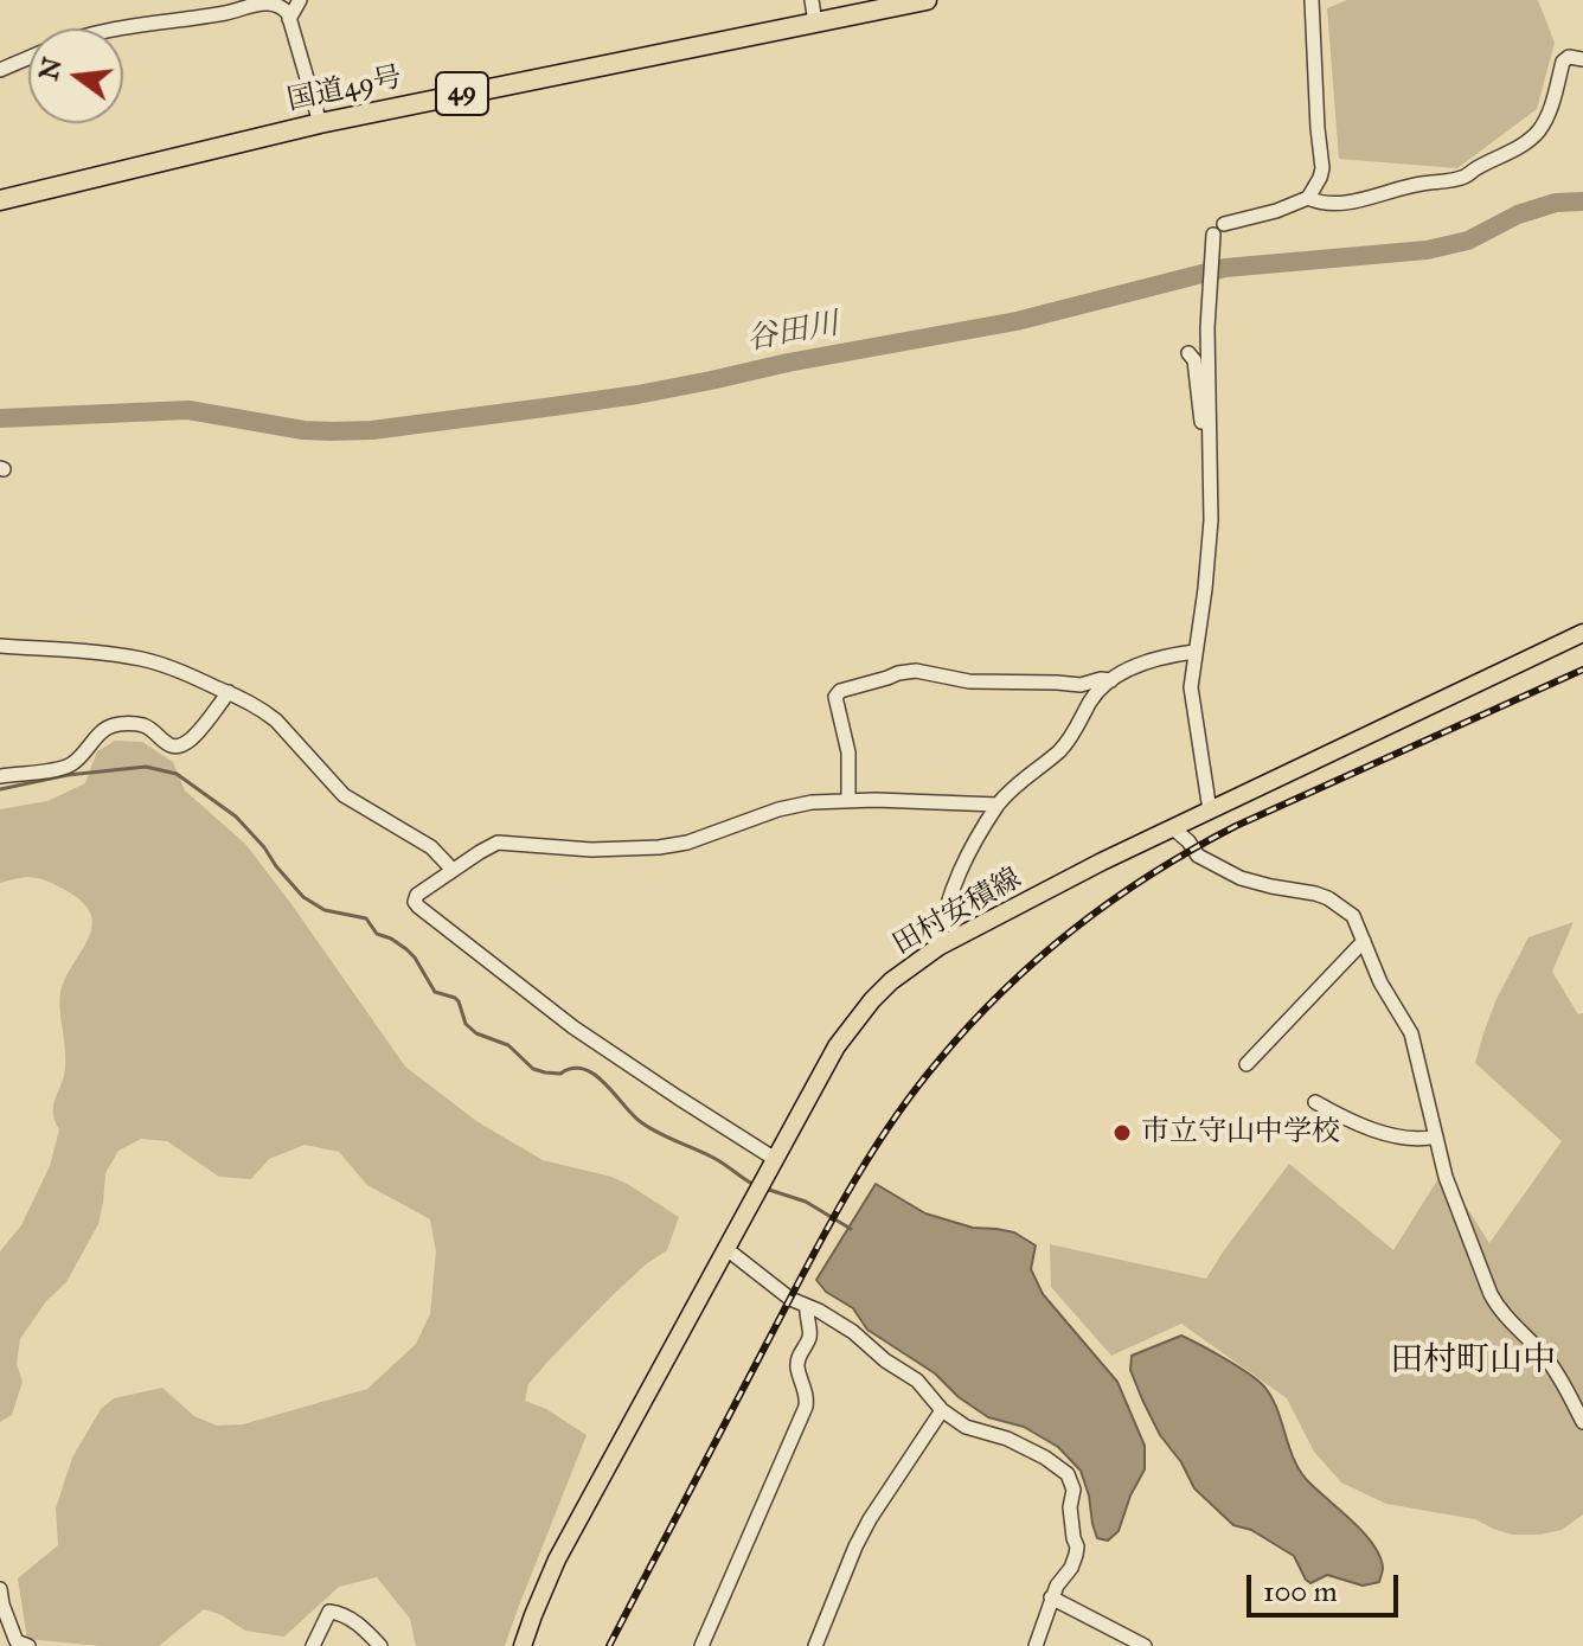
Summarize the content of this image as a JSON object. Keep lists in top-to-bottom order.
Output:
{
  "streets": {
    "highway": ["国道49号", "49"],
    "main road": ["田村安積線"]
  },
  "districts": ["田村町山中"],
  "water": ["谷田川"],
  "places": ["市立守山中学校"],
  "scale_bar": "100 m",
  "north": "left"
}
